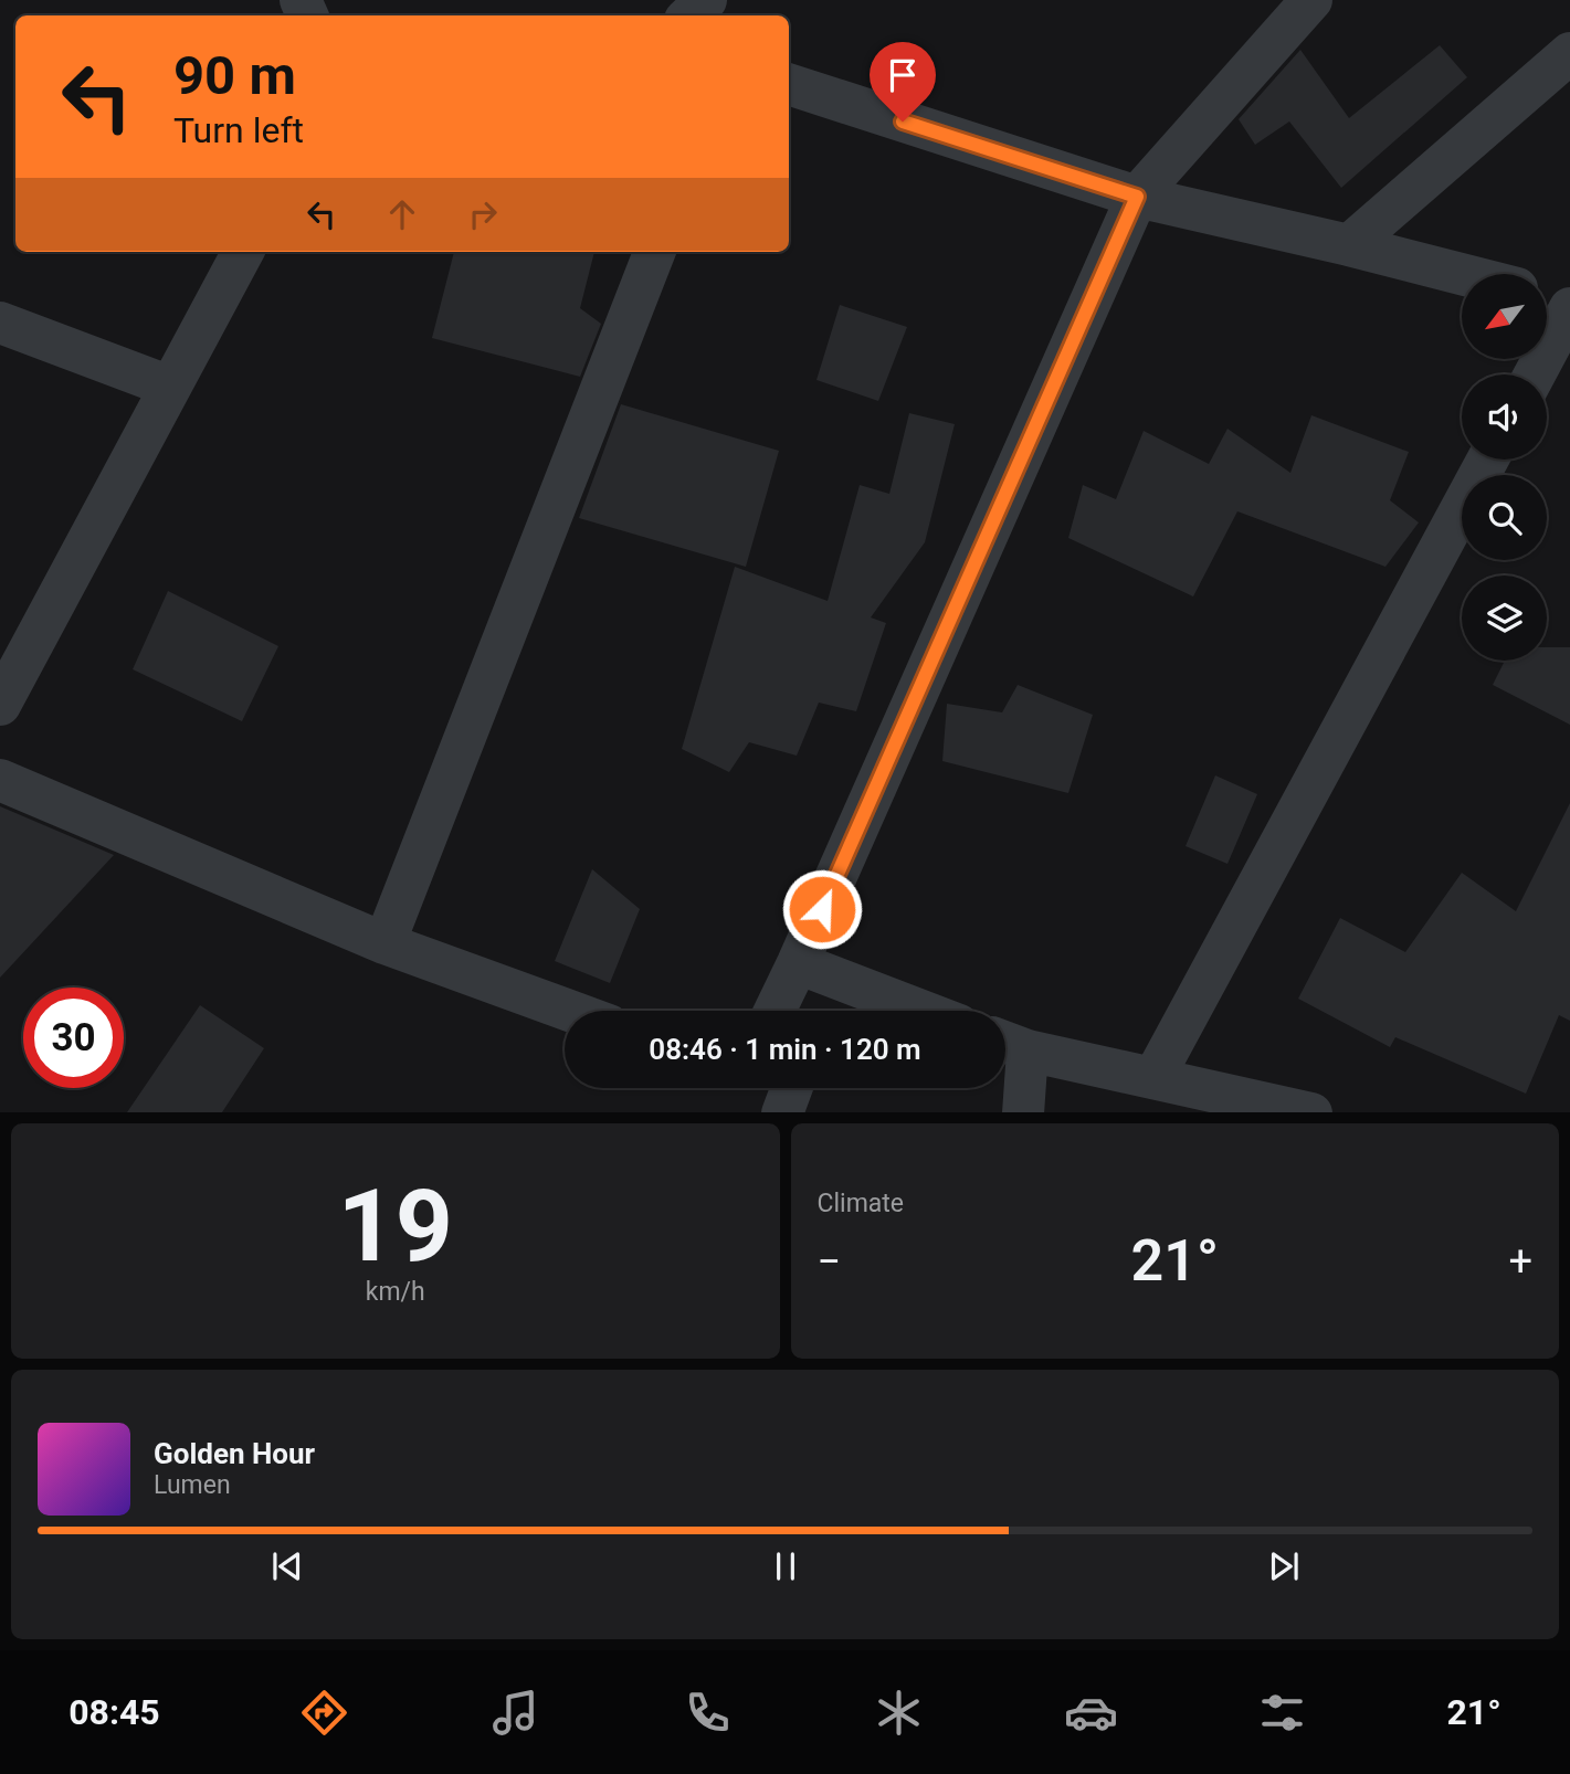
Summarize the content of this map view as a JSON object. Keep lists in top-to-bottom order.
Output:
{
  "north": "bottom left",
  "page": {
    "turn": ["90 m", "Turn left"],
    "limit": "30",
    "trip": "08:46 · 1 min · 120 m",
    "tile": [
      ["19", "km/h"],
      "Climate"
    ],
    "heat": ["−", "21°", "+"],
    "song": ["Golden Hour", "Lumen"],
    "tabs": ["08:45", "21°"]
  }
}
